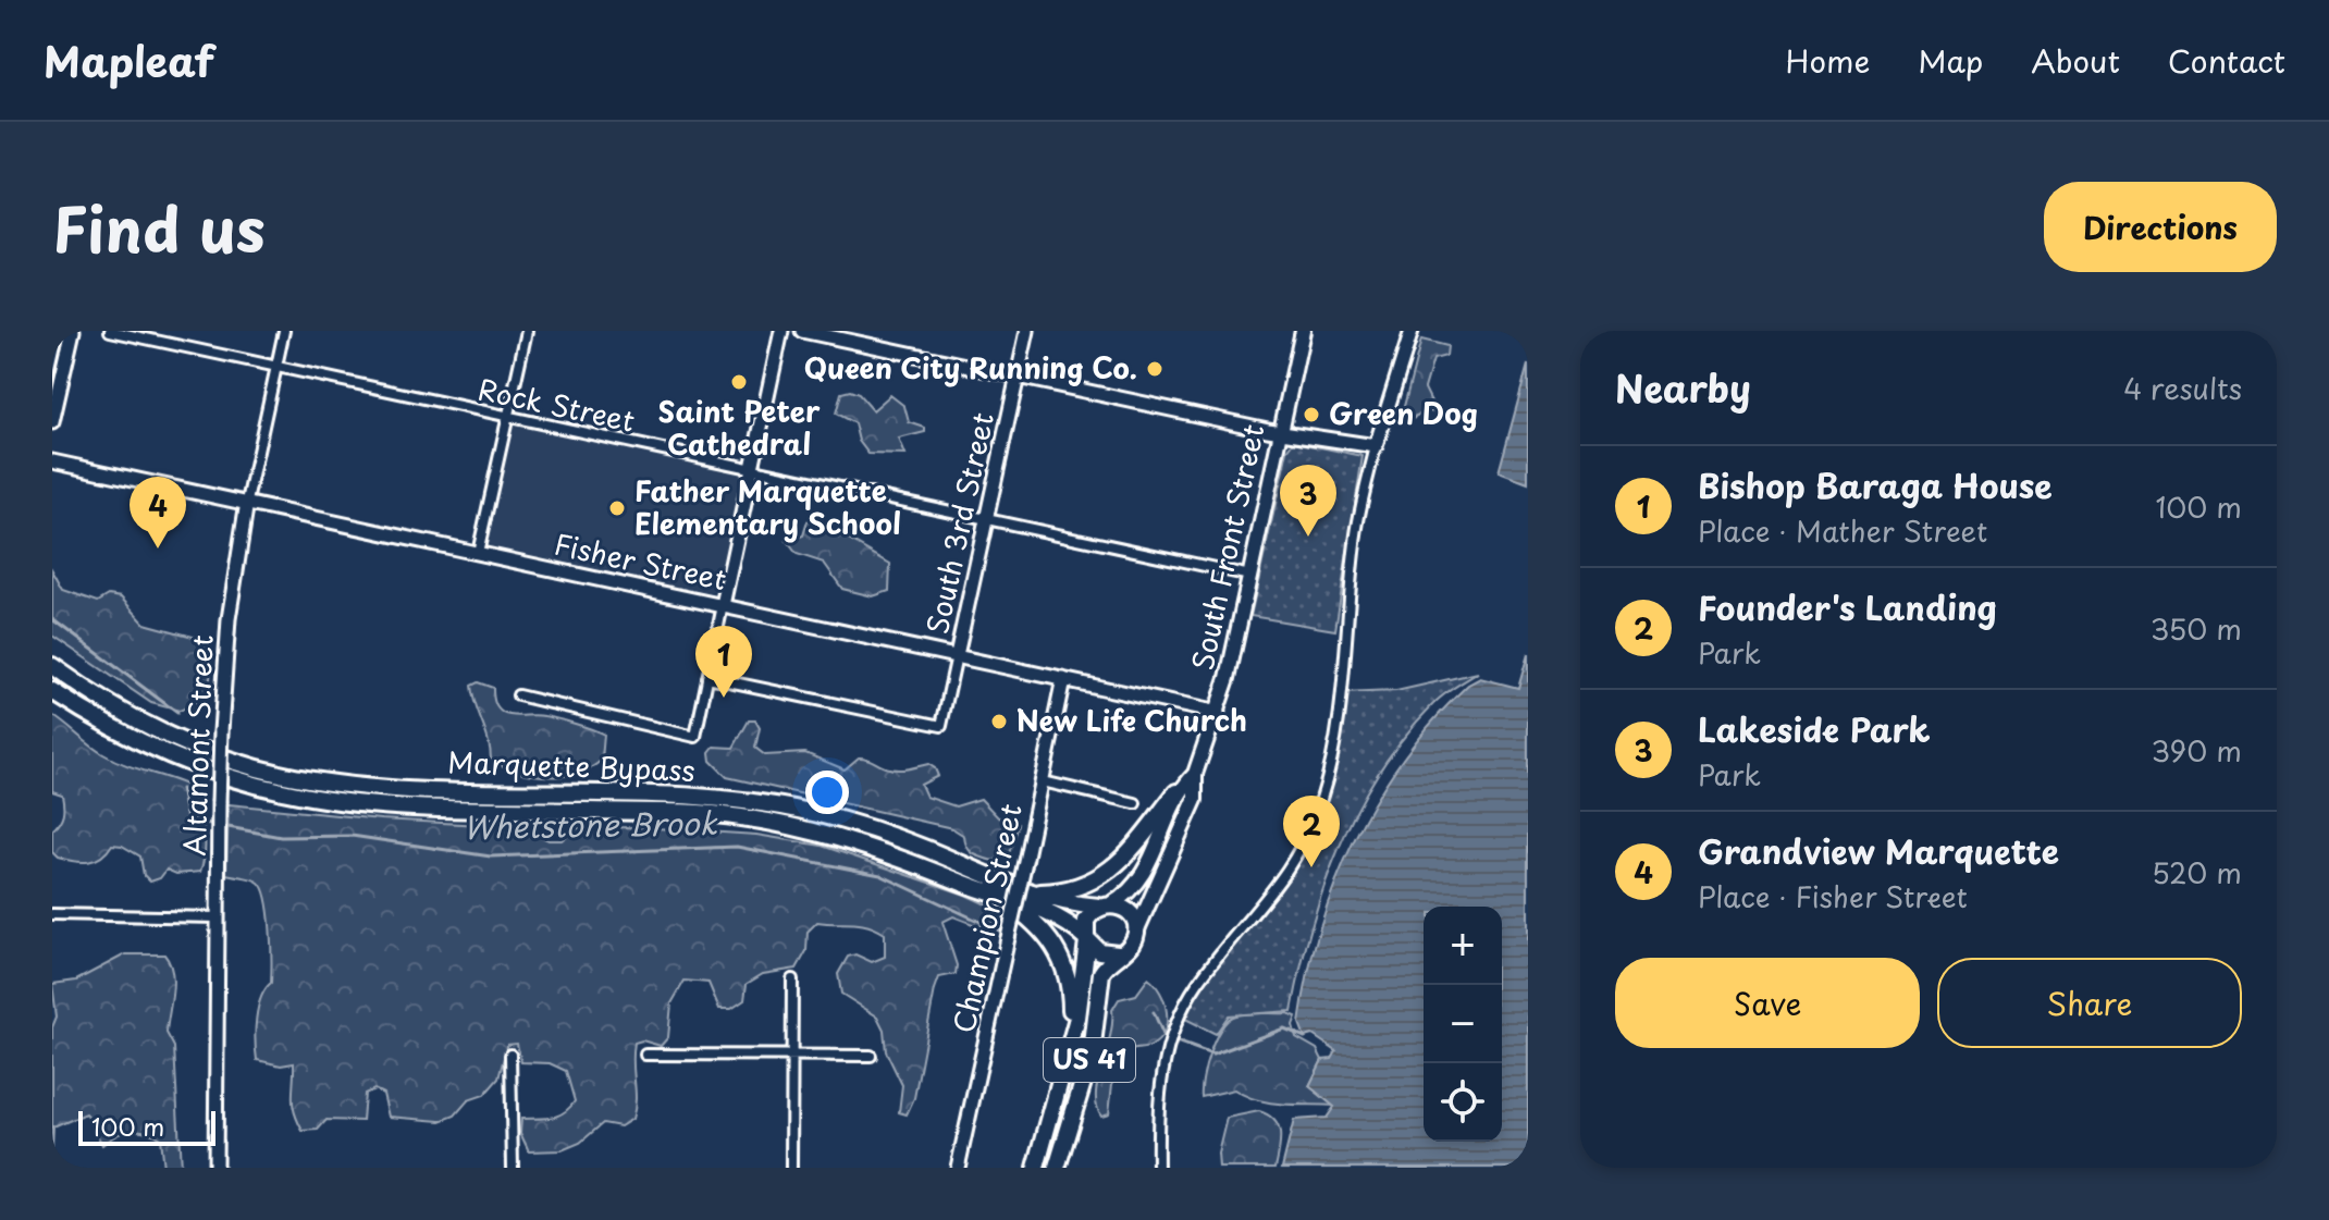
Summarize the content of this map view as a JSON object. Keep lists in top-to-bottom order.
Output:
{
  "streets": {
    "highway": ["Marquette Bypass", "US 41"],
    "main road": ["South Front Street"],
    "street": [
      "Rock Street",
      "South 3rd Street",
      "Fisher Street",
      "Altamont Street",
      "Champion Street"
    ]
  },
  "crossings": [
    ["Rock Street", "South 3rd Street"],
    ["Rock Street", "South Front Street"],
    ["Rock Street", "Altamont Street"],
    ["South 3rd Street", "Fisher Street"],
    ["South Front Street", "Fisher Street"],
    ["South Front Street", "Marquette Bypass"],
    ["South Front Street", "US 41"],
    ["Fisher Street", "Altamont Street"],
    ["Fisher Street", "Champion Street"],
    ["Marquette Bypass", "US 41"]
  ],
  "water": ["Whetstone Brook"],
  "places": [
    "Queen City Running Co.",
    "Saint Peter Cathedral",
    "Green Dog",
    "Father Marquette Elementary School",
    "New Life Church"
  ],
  "scale_bar": "100 m",
  "page": {
    "header": "Mapleaf",
    "nav": [
      "Home",
      "Map",
      "About",
      "Contact"
    ],
    "title": "Find us",
    "buttons": [
      "Directions",
      ["Save", "Share"]
    ],
    "heading": ["Nearby", "4 results"],
    "list": [
      {
        "mark": "1",
        "name": "Bishop Baraga House",
        "note": "Place · Mather Street",
        "value": "100 m"
      },
      {
        "mark": "2",
        "name": "Founder's Landing",
        "note": "Park",
        "value": "350 m"
      },
      {
        "mark": "3",
        "name": "Lakeside Park",
        "note": "Park",
        "value": "390 m"
      },
      {
        "mark": "4",
        "name": "Grandview Marquette",
        "note": "Place · Fisher Street",
        "value": "520 m"
      }
    ],
    "pins": [
      "3",
      "4",
      "1",
      "2"
    ],
    "map_buttons": ["+", "−"],
    "scale": "100 m"
  }
}
